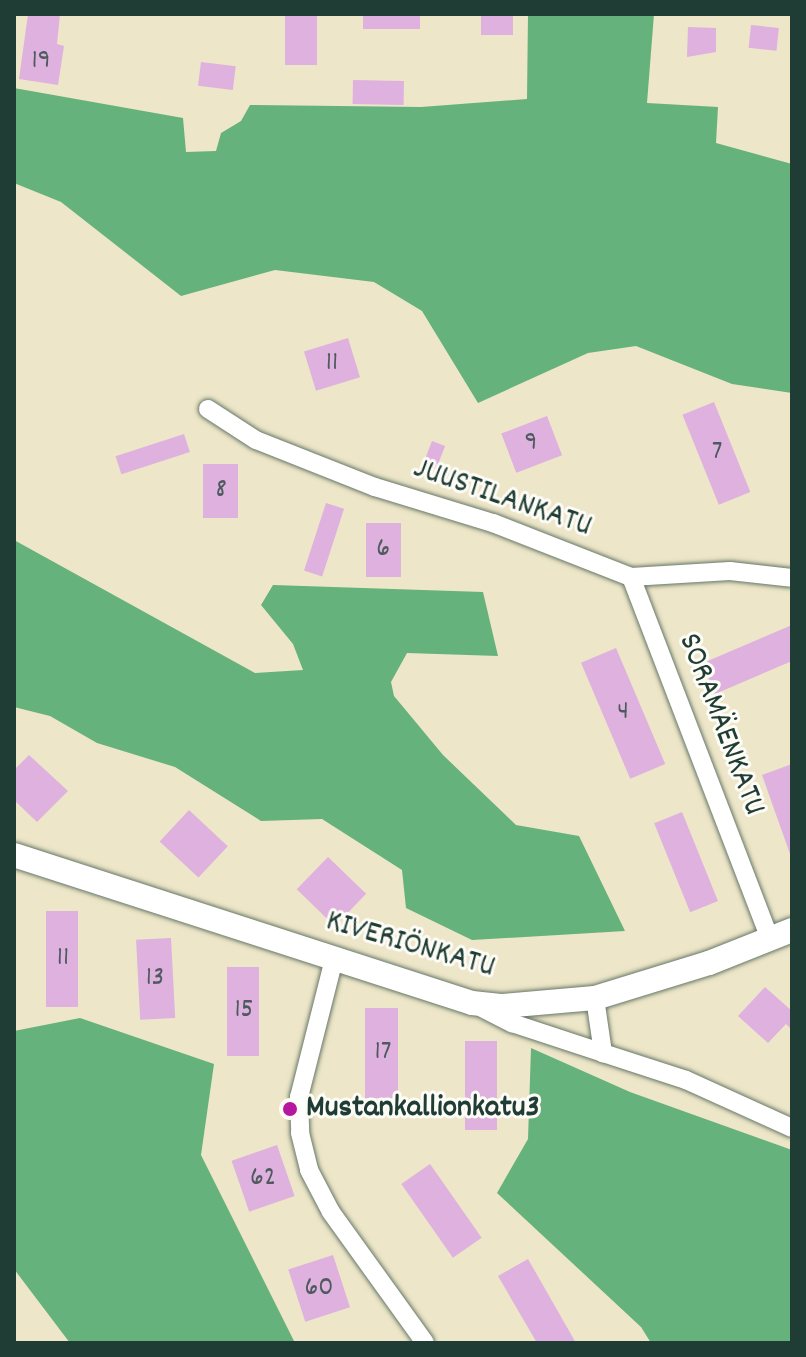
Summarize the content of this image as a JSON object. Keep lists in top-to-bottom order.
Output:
{
  "streets": {
    "street": ["JUUSTILANKATU", "SORAMÄENKATU", "KIVERIÖNKATU"]
  },
  "crossings": [
    ["JUUSTILANKATU", "SORAMÄENKATU"],
    ["SORAMÄENKATU", "KIVERIÖNKATU"]
  ],
  "places": ["Mustankallionkatu3"],
  "house_numbers": [
    "19",
    "11",
    "9",
    "7",
    "8",
    "6",
    "4",
    "11",
    "13",
    "15",
    "17",
    "62",
    "60"
  ]
}
